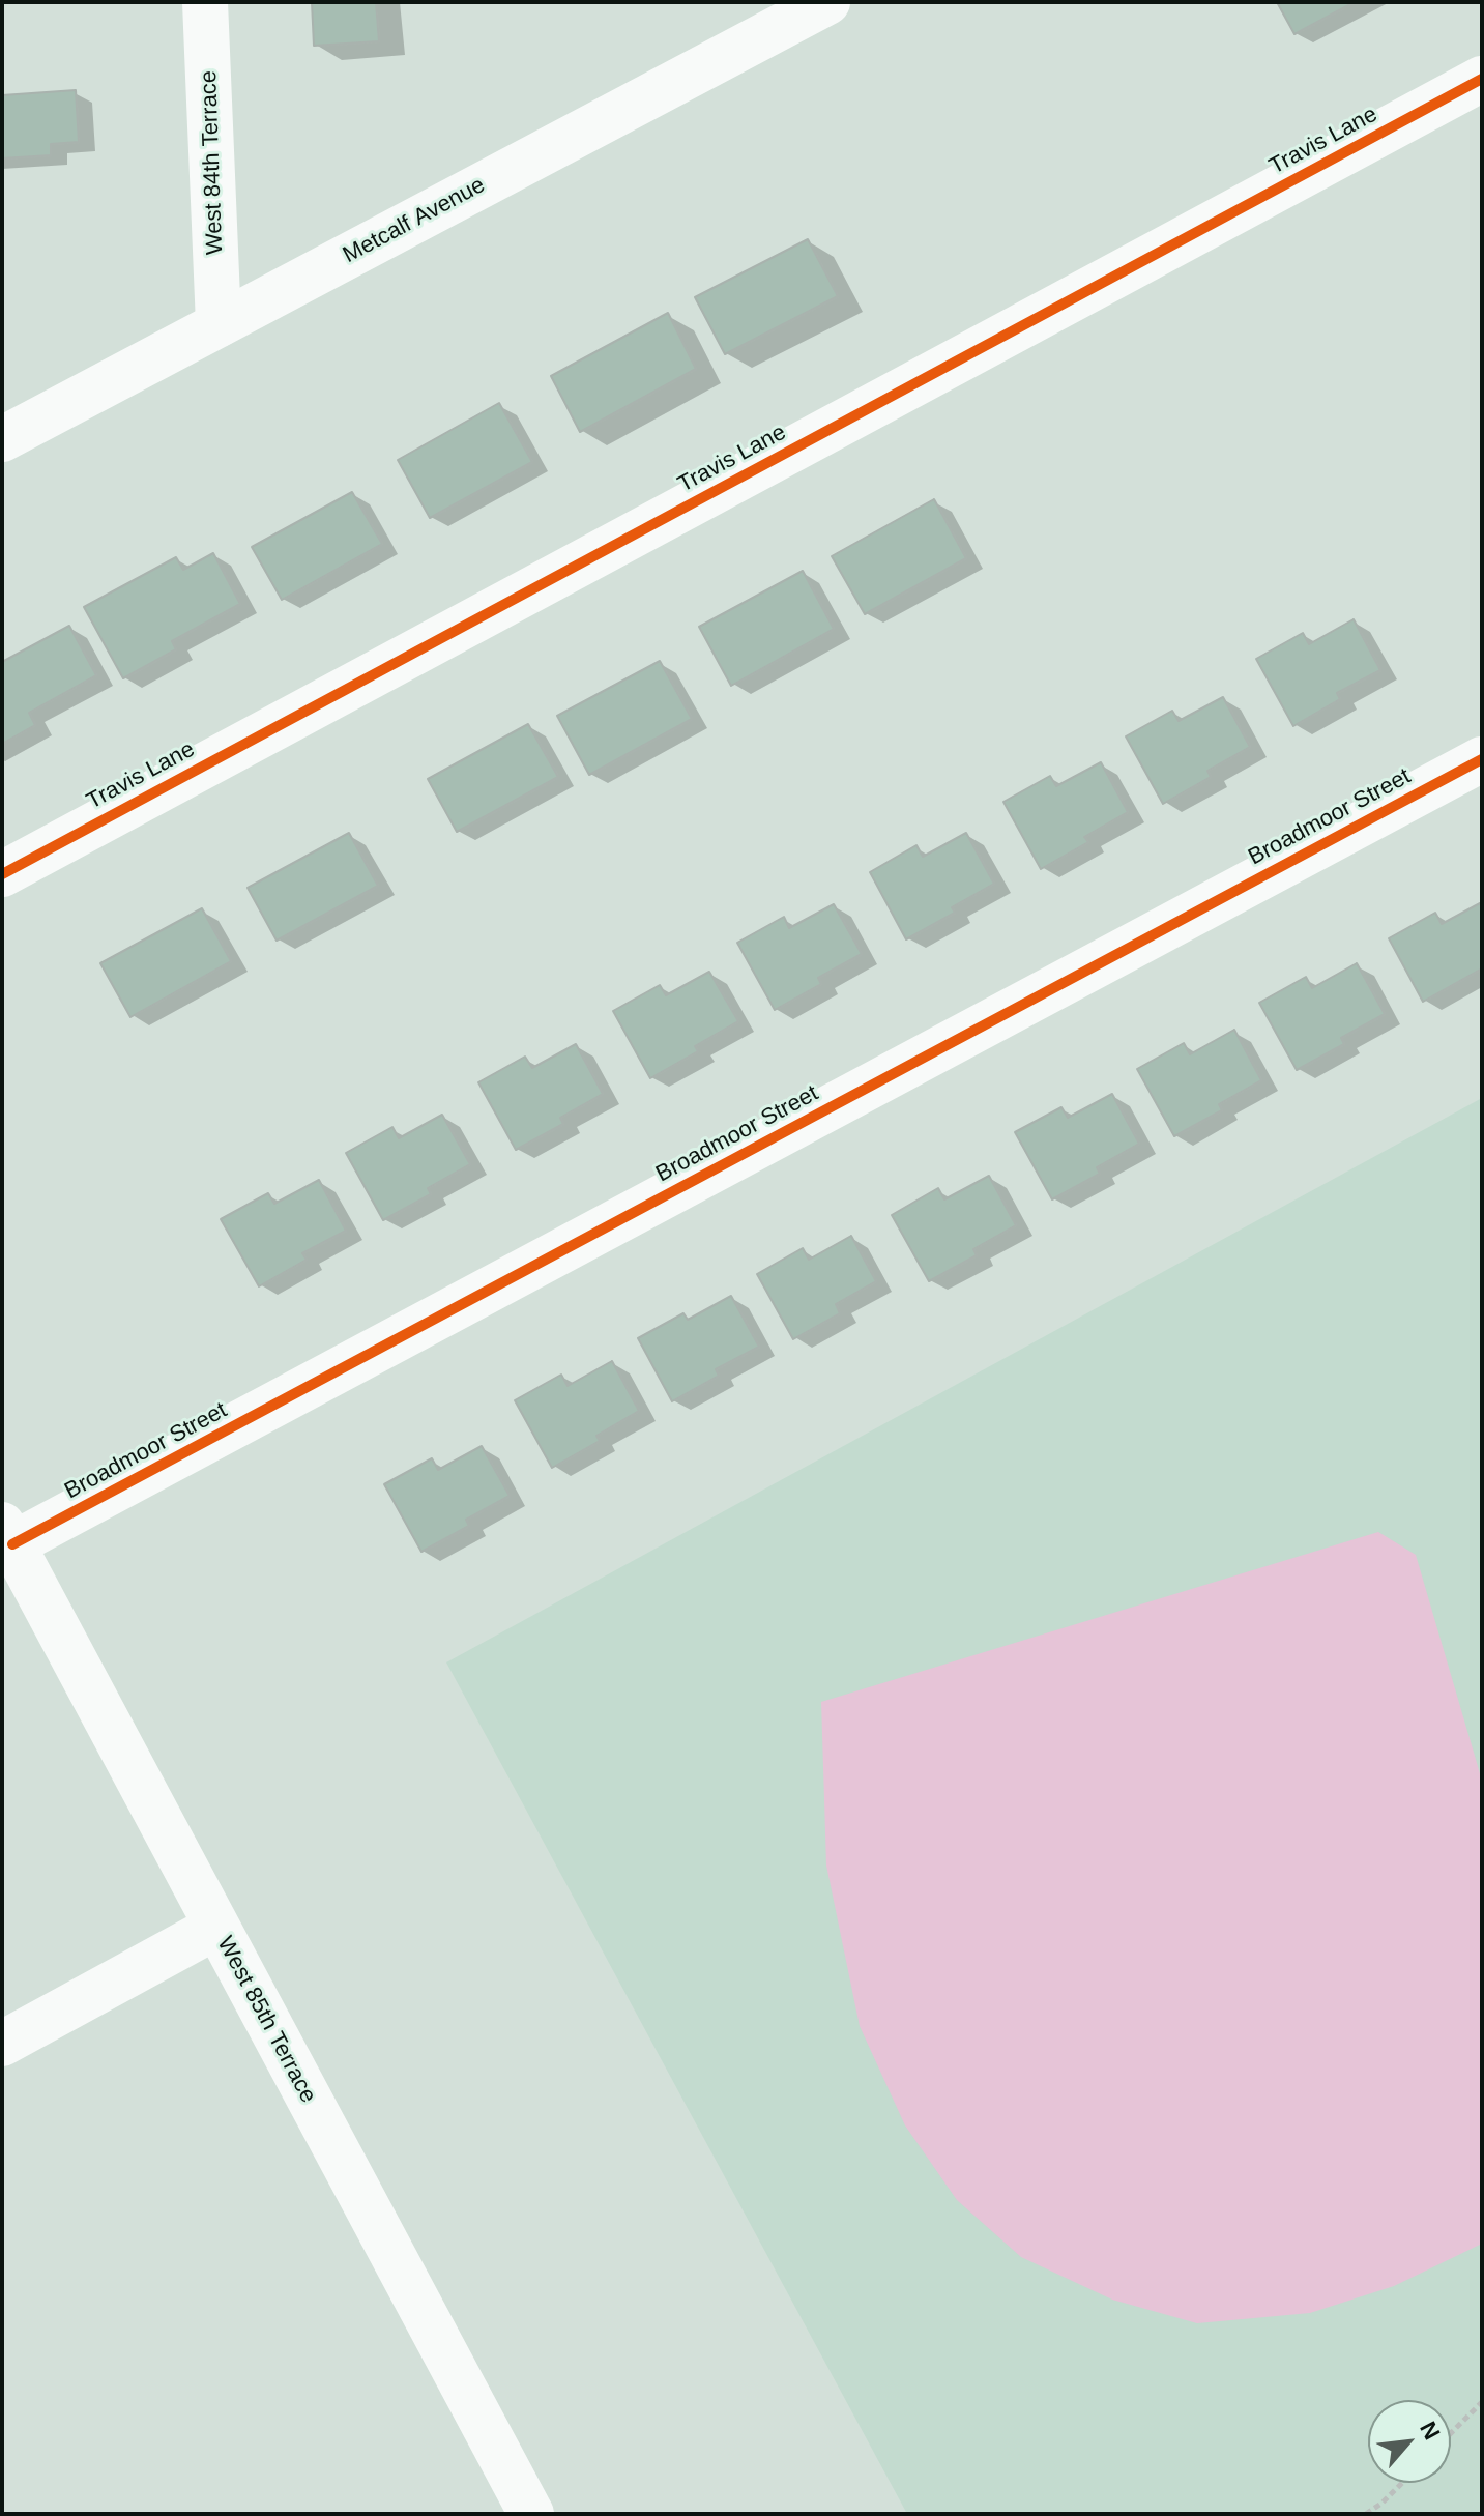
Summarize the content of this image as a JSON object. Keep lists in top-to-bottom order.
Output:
{
  "streets": {
    "street": [
      "Travis Lane",
      "West 84th Terrace",
      "Metcalf Avenue",
      "Broadmoor Street",
      "West 85th Terrace"
    ]
  },
  "crossings": [
    ["West 84th Terrace", "Metcalf Avenue"],
    ["Broadmoor Street", "West 85th Terrace"]
  ],
  "north": "top right"
}
